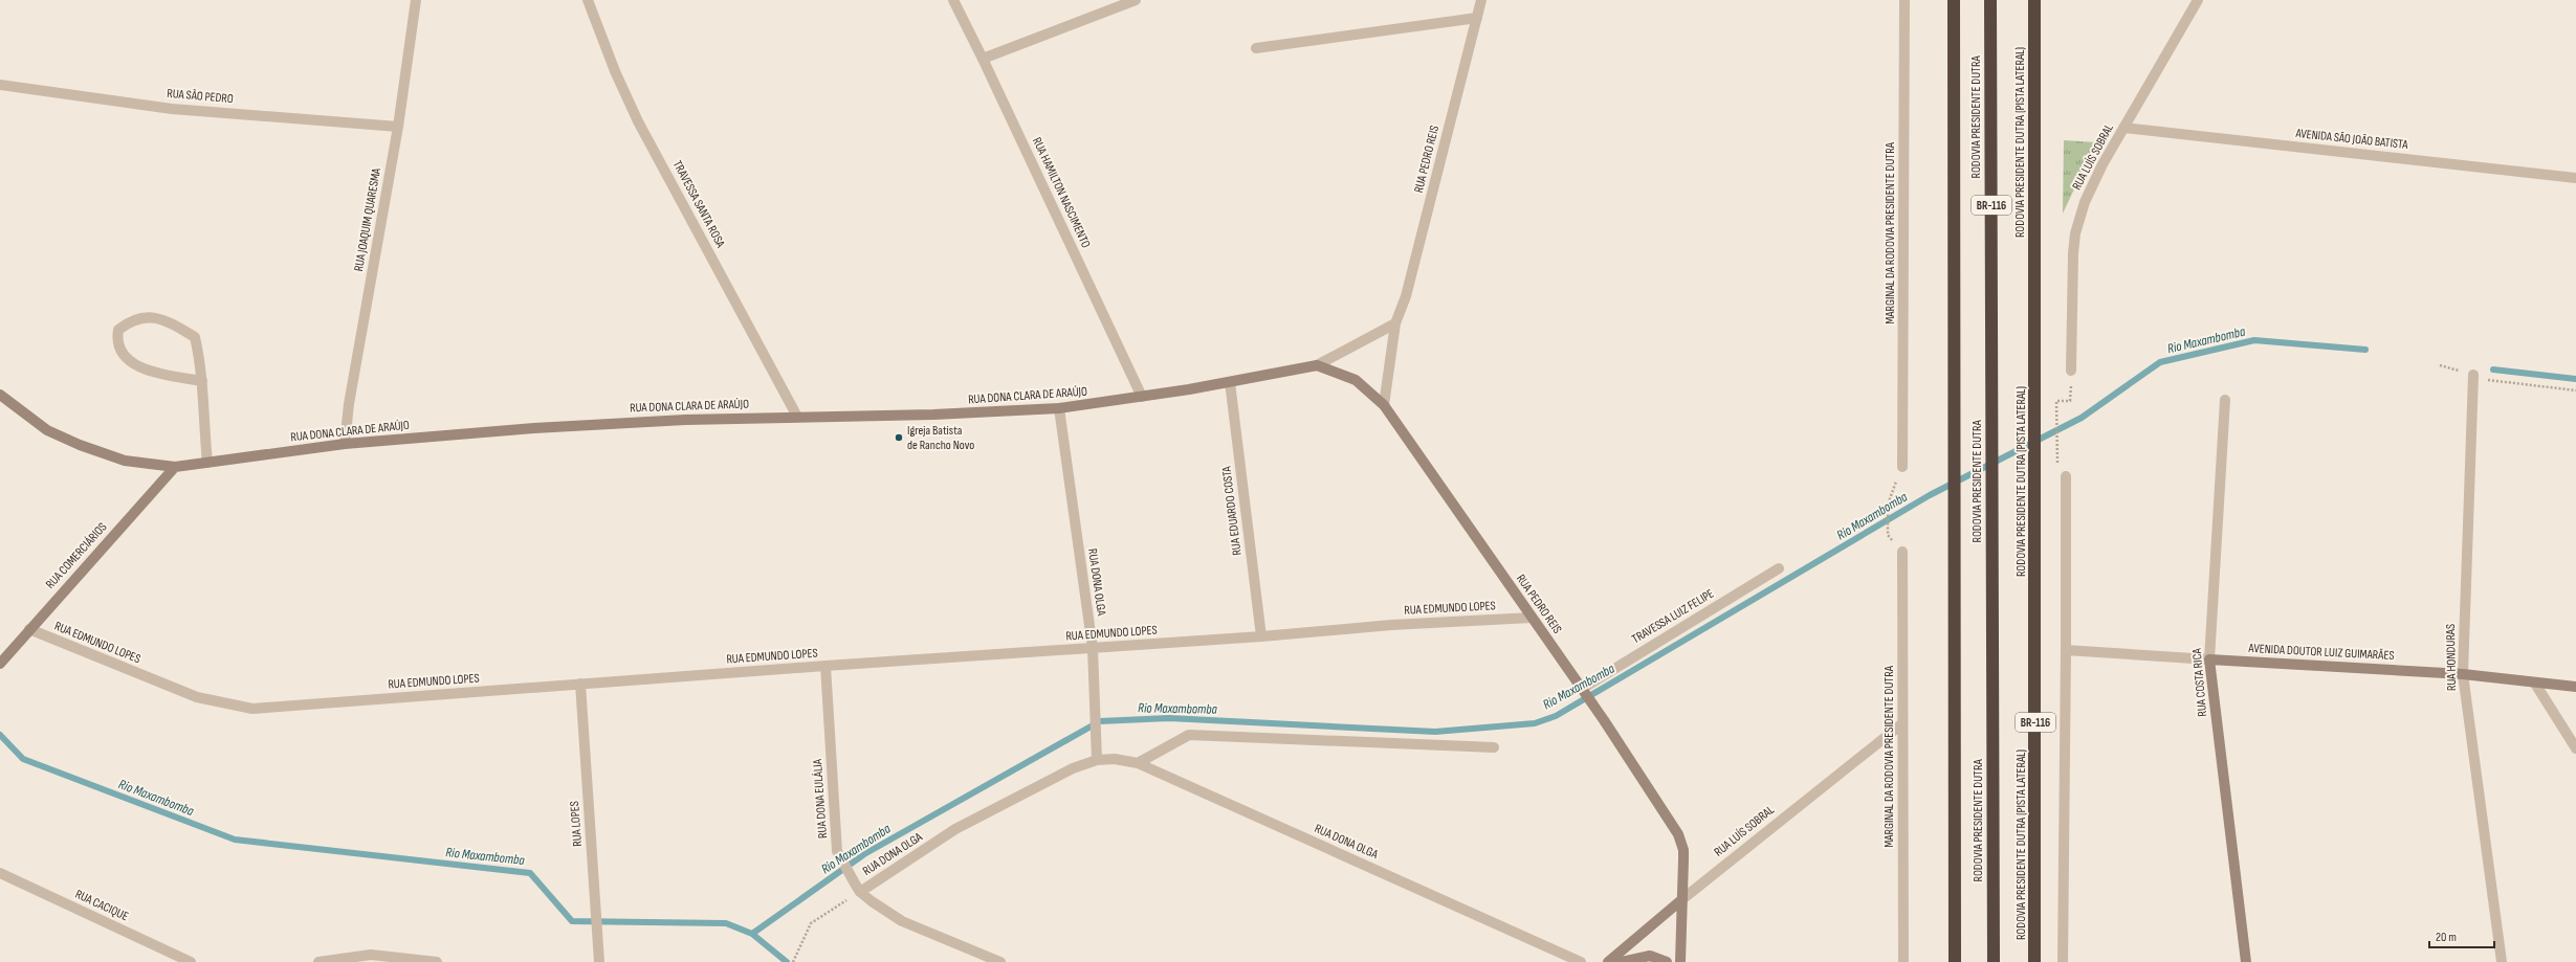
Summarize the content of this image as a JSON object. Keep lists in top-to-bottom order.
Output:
{
  "streets": {
    "highway": ["RODOVIA PRESIDENTE DUTRA", "RODOVIA PRESIDENTE DUTRA (PISTA LATERAL)", "BR-116"],
    "main road": [
      "RUA LUÍS SOBRAL",
      "RUA PEDRO REIS",
      "RUA DONA CLARA DE ARAÚJO",
      "RUA COMERCIÁRIOS",
      "AVENIDA DOUTOR LUIZ GUIMARÃES",
      "RUA COSTA RICA"
    ],
    "street": [
      "RUA SÃO PEDRO",
      "AVENIDA SÃO JOÃO BATISTA",
      "RUA HAMILTON NASCIMENTO",
      "TRAVESSA SANTA ROSA",
      "RUA JOAQUIM QUARESMA",
      "MARGINAL DA RODOVIA PRESIDENTE DUTRA",
      "RUA EDUARDO COSTA",
      "RUA DONA OLGA",
      "RUA EDMUNDO LOPES",
      "TRAVESSA LUIZ FELIPE",
      "RUA HONDURAS",
      "RUA DONA EULÁLIA",
      "RUA LOPES",
      "RUA CACIQUE"
    ]
  },
  "crossings": [
    ["RUA SÃO PEDRO", "RUA JOAQUIM QUARESMA"],
    ["AVENIDA SÃO JOÃO BATISTA", "RUA LUÍS SOBRAL"],
    ["RUA LUÍS SOBRAL", "RUA PEDRO REIS"],
    ["RUA LUÍS SOBRAL", "MARGINAL DA RODOVIA PRESIDENTE DUTRA"],
    ["RUA PEDRO REIS", "RUA EDMUNDO LOPES"],
    ["RUA PEDRO REIS", "TRAVESSA LUIZ FELIPE"],
    ["RUA HAMILTON NASCIMENTO", "RUA DONA CLARA DE ARAÚJO"],
    ["TRAVESSA SANTA ROSA", "RUA DONA CLARA DE ARAÚJO"],
    ["RUA JOAQUIM QUARESMA", "RUA DONA CLARA DE ARAÚJO"],
    ["RUA DONA CLARA DE ARAÚJO", "RUA EDUARDO COSTA"],
    ["RUA DONA CLARA DE ARAÚJO", "RUA COMERCIÁRIOS"],
    ["RUA DONA CLARA DE ARAÚJO", "RUA DONA OLGA"],
    ["RUA EDUARDO COSTA", "RUA EDMUNDO LOPES"],
    ["RUA COMERCIÁRIOS", "RUA EDMUNDO LOPES"],
    ["RUA DONA OLGA", "RUA EDMUNDO LOPES"],
    ["RUA DONA OLGA", "RUA DONA EULÁLIA"],
    ["RUA EDMUNDO LOPES", "RUA DONA EULÁLIA"],
    ["RUA EDMUNDO LOPES", "RUA LOPES"],
    ["AVENIDA DOUTOR LUIZ GUIMARÃES", "RUA HONDURAS"],
    ["AVENIDA DOUTOR LUIZ GUIMARÃES", "RUA COSTA RICA"]
  ],
  "water": ["Rio Maxambomba"],
  "places": ["Igreja Batista de Rancho Novo"],
  "scale_bar": "20 m"
}
